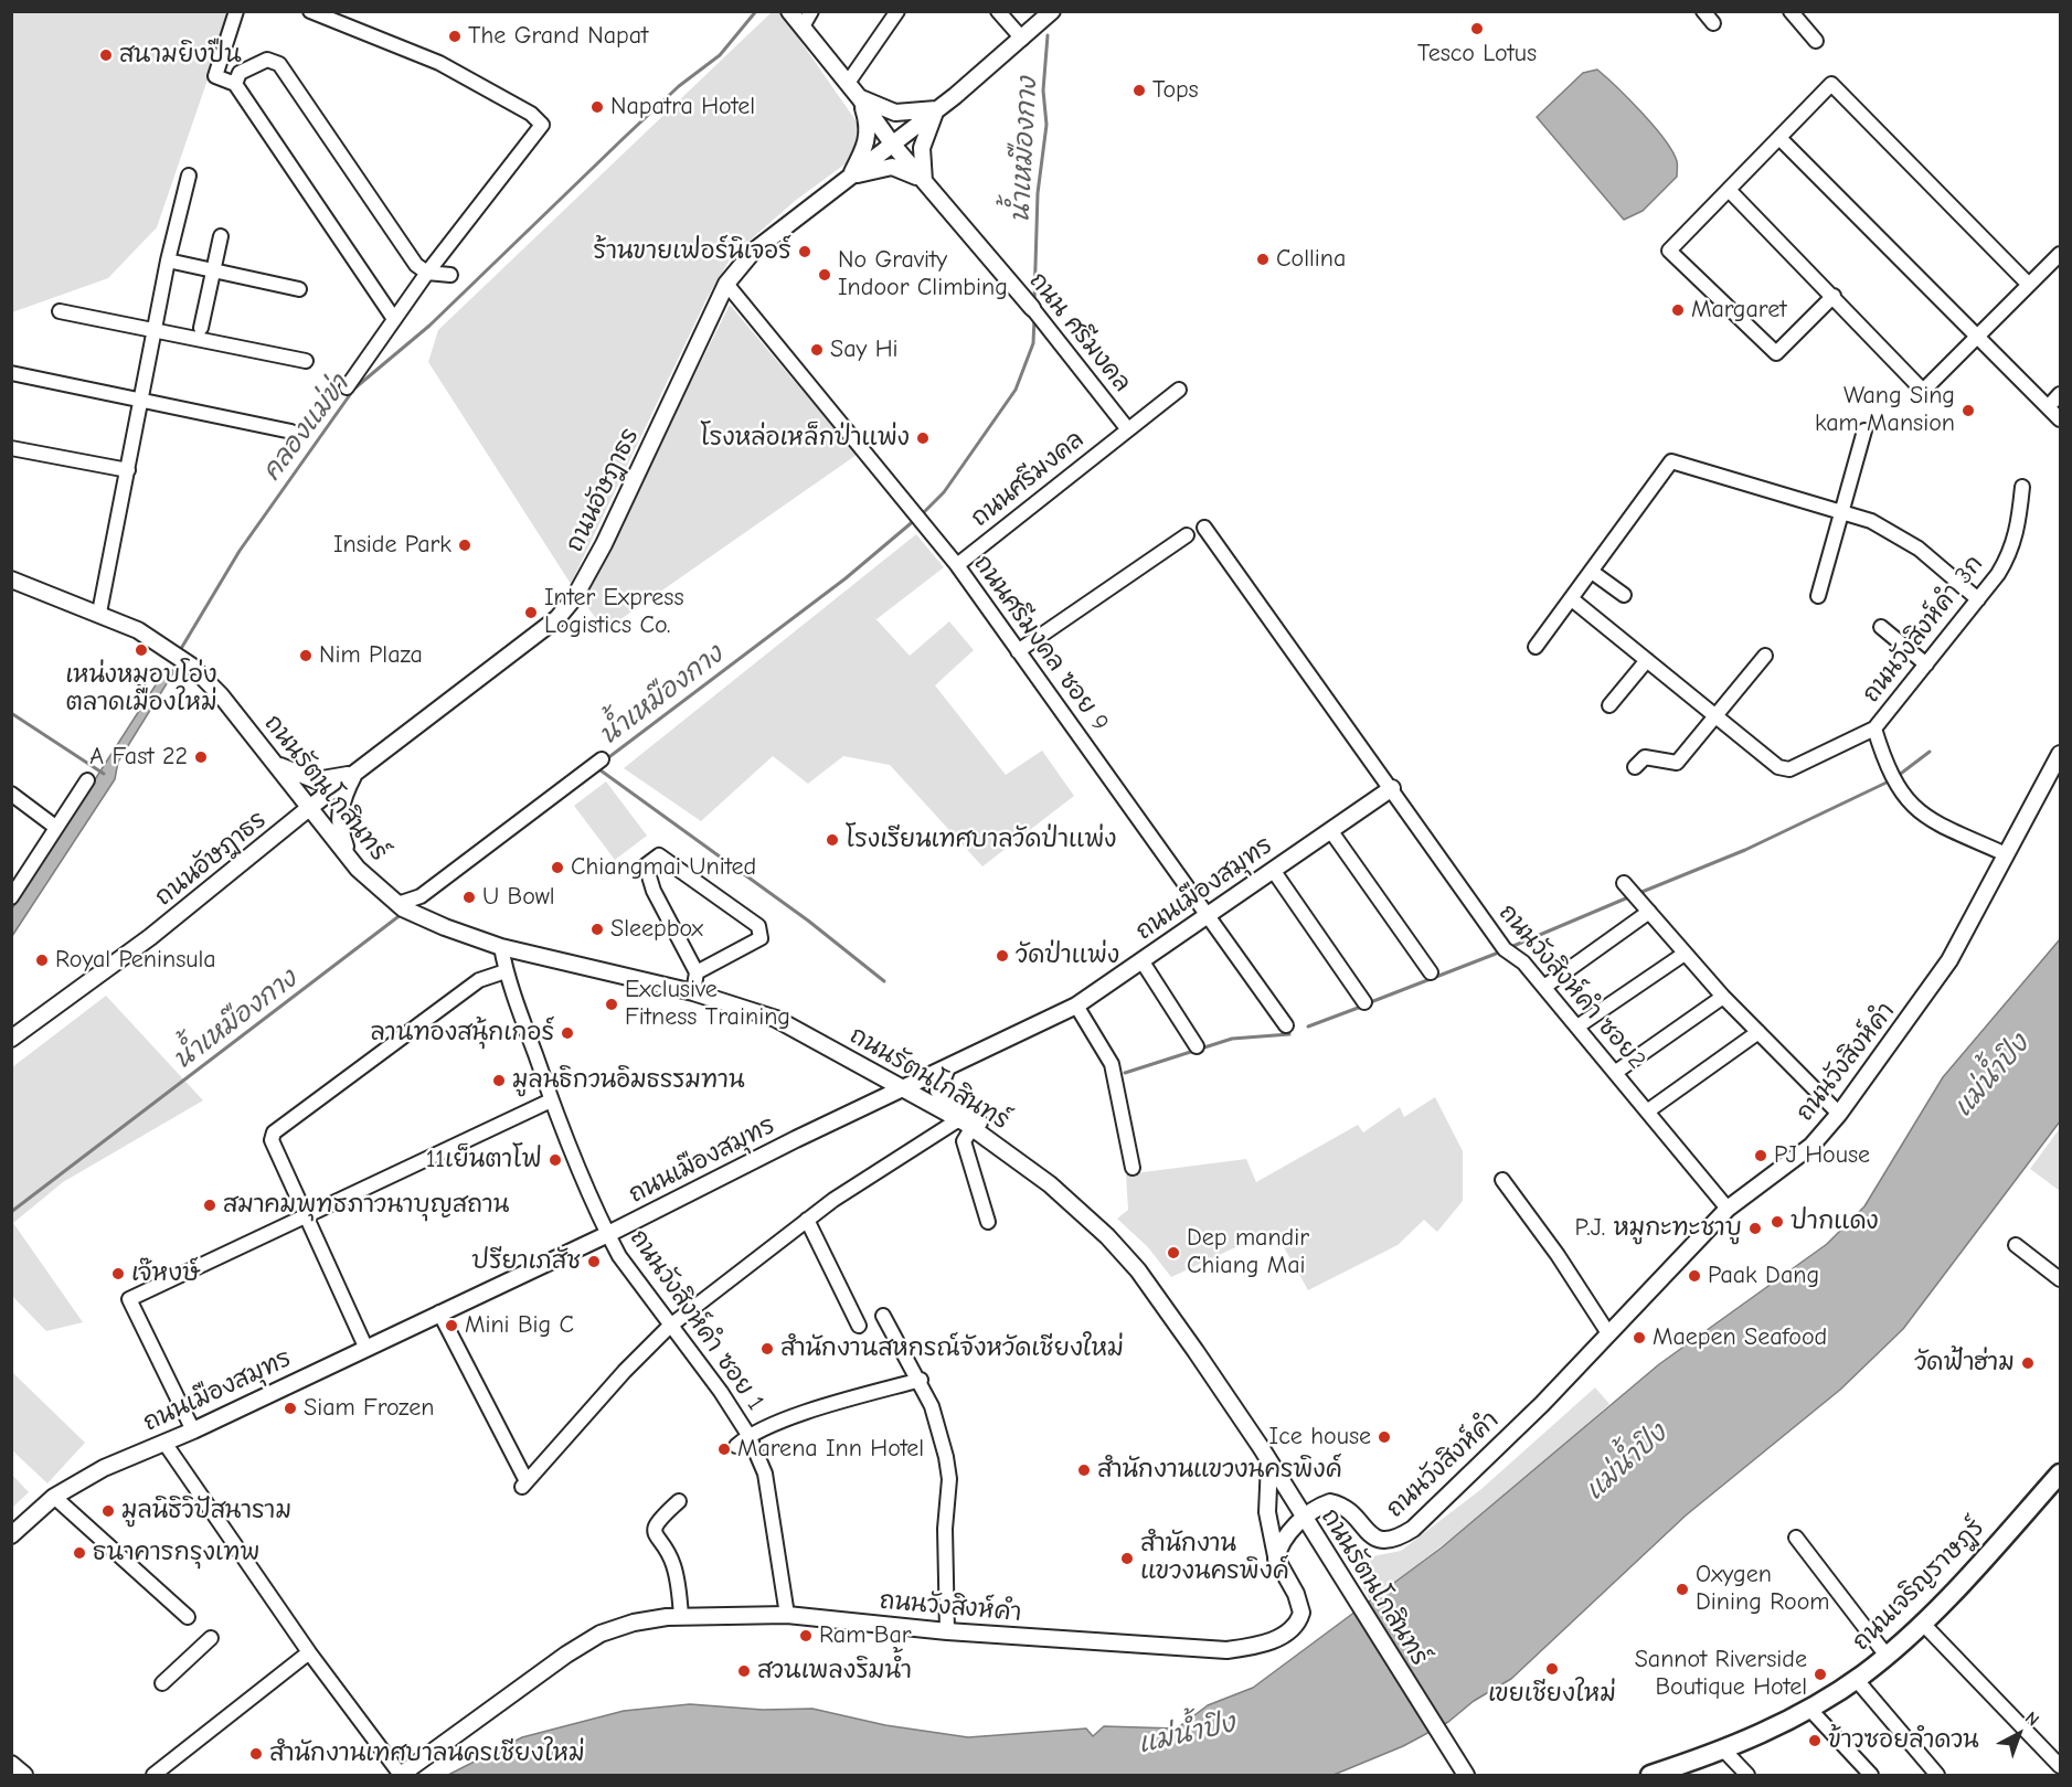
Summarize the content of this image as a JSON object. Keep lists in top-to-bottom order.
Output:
{
  "streets": {
    "main road": ["ถนนเจริญราษฎร์"],
    "street": [
      "ถนน ศรีมงคล",
      "ถนนศรีมงคล",
      "ถนนอัษฎาธร",
      "ถนนวังสิงห์คำ 3ก",
      "ถนนศรีมงคล ซอย 9",
      "ถนนรัตนโกสินทร์",
      "ถนนเมืองสมุทร",
      "ถนนวังสิงห์คำ ซอย2",
      "ถนนวังสิงห์คำ",
      "ถนนวังสิงห์คำ ซอย 1"
    ]
  },
  "crossings": [
    ["ถนน ศรีมงคล", "ถนนศรีมงคล"],
    ["ถนน ศรีมงคล", "ถนนอัษฎาธร"],
    ["ถนนศรีมงคล", "ถนนศรีมงคล ซอย 9"],
    ["ถนนอัษฎาธร", "ถนนศรีมงคล ซอย 9"],
    ["ถนนอัษฎาธร", "ถนนรัตนโกสินทร์"],
    ["ถนนวังสิงห์คำ 3ก", "ถนนวังสิงห์คำ"],
    ["ถนนศรีมงคล ซอย 9", "ถนนเมืองสมุทร"],
    ["ถนนรัตนโกสินทร์", "ถนนเมืองสมุทร"],
    ["ถนนรัตนโกสินทร์", "ถนนวังสิงห์คำ"],
    ["ถนนรัตนโกสินทร์", "ถนนวังสิงห์คำ ซอย 1"],
    ["ถนนเมืองสมุทร", "ถนนวังสิงห์คำ ซอย2"],
    ["ถนนเมืองสมุทร", "ถนนวังสิงห์คำ ซอย 1"],
    ["ถนนวังสิงห์คำ ซอย2", "ถนนวังสิงห์คำ"],
    ["ถนนวังสิงห์คำ", "ถนนวังสิงห์คำ ซอย 1"]
  ],
  "water": ["น้ำเหมืองกาง", "คลองแม่ข่า", "แม่น้ำปิง"],
  "places": [
    "Tesco Lotus",
    "The Grand Napat",
    "สนามยิงปืน",
    "Tops",
    "Napatra Hotel",
    "ร้านขายเฟอร์นิเจอร์",
    "Collina",
    "No Gravity Indoor Climbing",
    "Margaret",
    "Say Hi",
    "Wang Sing kam Mansion",
    "โรงหล่อเหล็กป่าแพ่ง",
    "Inside Park",
    "Inter Express Logistics Co.",
    "เหน่งหมูอบโอ่ง ตลาดเมืองใหม่",
    "Nim Plaza",
    "A Fast 22",
    "โรงเรียนเทศบาลวัดป่าแพ่ง",
    "Chiangmai United",
    "U Bowl",
    "Sleepbox",
    "วัดป่าแพ่ง",
    "Royal Peninsula",
    "Exclusive Fitness Training",
    "ลานทองสนุ้กเกอร์",
    "มูลนธิกวนอิมธรรมทาน",
    "PJ House",
    "11เย็นตาโฟ",
    "สมาคมพุทธภาวนาบุญสถาน",
    "ปากแดง",
    "P.J. หมูกะทะชาบู",
    "Dep mandir Chiang Mai",
    "ปรียาเภสัช",
    "เจ๊หงษ์",
    "Paak Dang",
    "Mini Big C",
    "Maepen Seafood",
    "สำนักงานสหกรณ์จังหวัดเชียงใหม่",
    "วัดฟ้าฮ่าม",
    "Siam Frozen",
    "Ice house",
    "Marena Inn Hotel",
    "สำนักงานแขวงนครพิงค์",
    "มูลนิธิวิปัสนาราม",
    "ธนาคารกรุงเทพ",
    "สำนักงาน แขวงนครพิงค์",
    "Oxygen Dining Room",
    "Ram Bar",
    "เขยเชียงใหม่",
    "สวนเพลงริมน้ำ",
    "Sannot Riverside Boutique Hotel",
    "ข้าวซอยลำดวน",
    "สำนักงานเทศบาลนครเชียงใหม่"
  ],
  "north": "top right"
}
